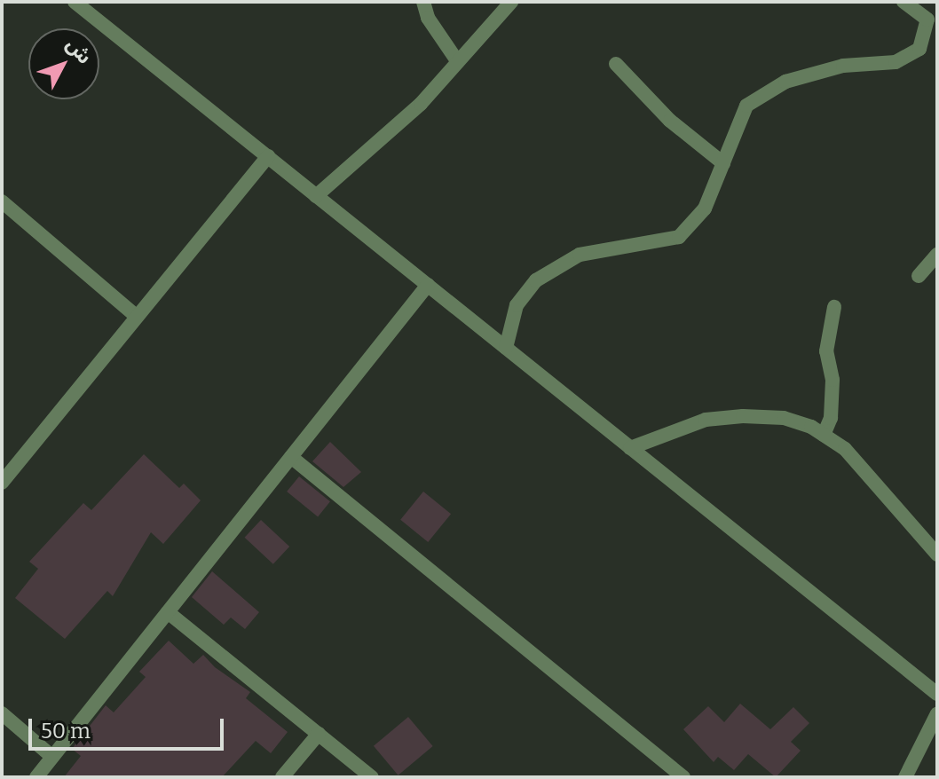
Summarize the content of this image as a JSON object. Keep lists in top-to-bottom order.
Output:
{
  "scale_bar": "50 m",
  "north": "top right"
}
